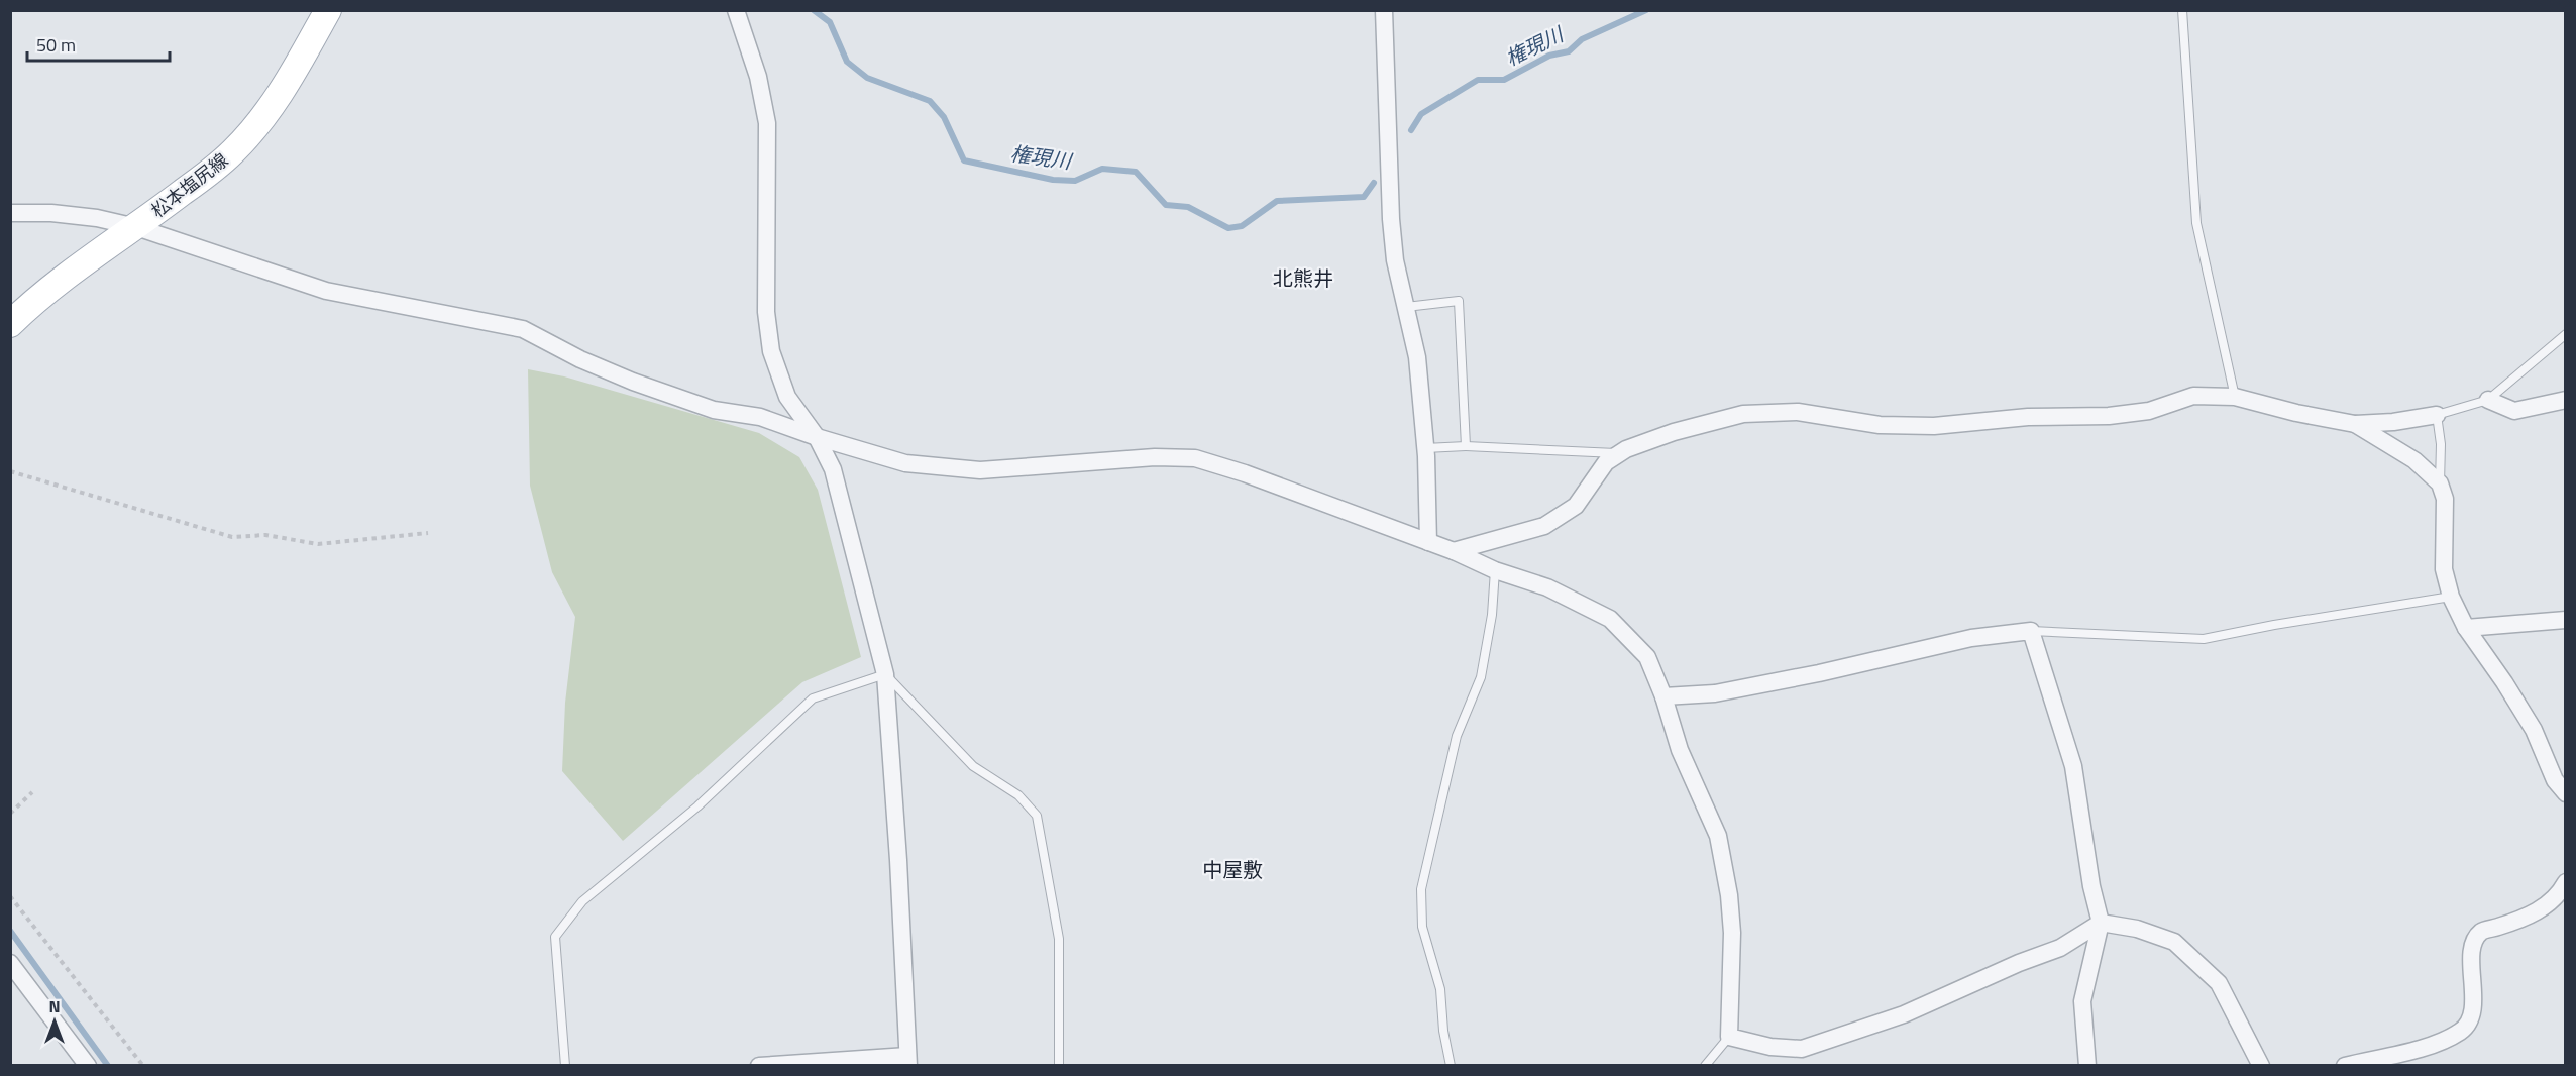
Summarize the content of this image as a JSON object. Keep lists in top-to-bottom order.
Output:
{
  "streets": {
    "main road": ["松本塩尻線"]
  },
  "districts": ["北熊井", "中屋敷"],
  "water": ["権現川"],
  "scale_bar": "50 m",
  "north": "top"
}
